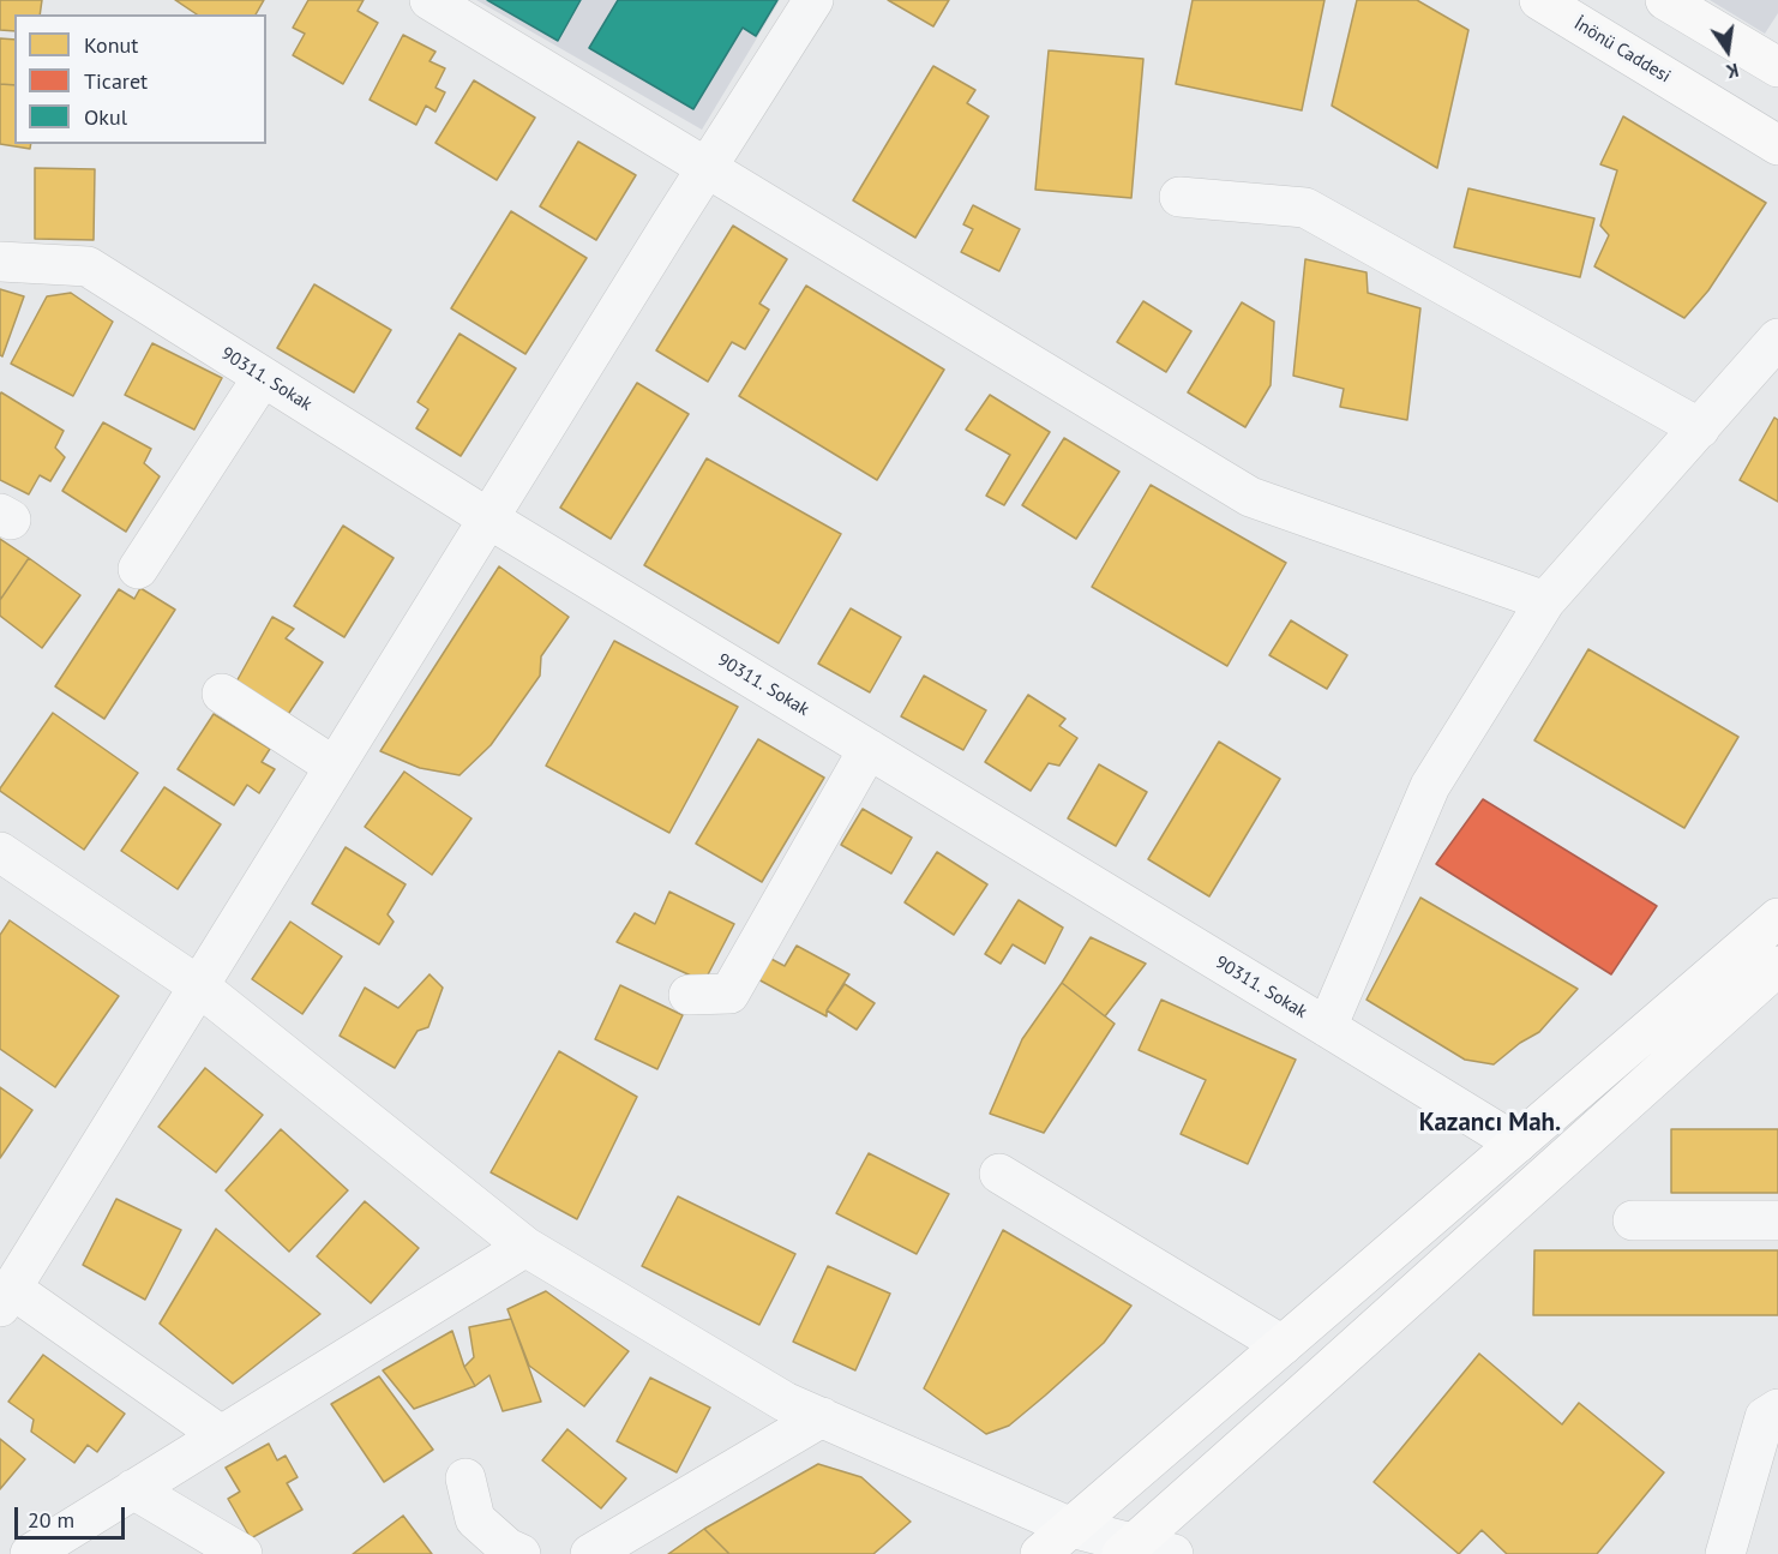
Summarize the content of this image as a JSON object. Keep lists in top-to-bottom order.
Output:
{
  "streets": {
    "main road": ["İnönü Caddesi"],
    "street": ["90311. Sokak"]
  },
  "districts": ["Kazancı Mah."],
  "legend": ["Konut", "Ticaret", "Okul"],
  "scale_bar": "20 m",
  "north": "bottom"
}
